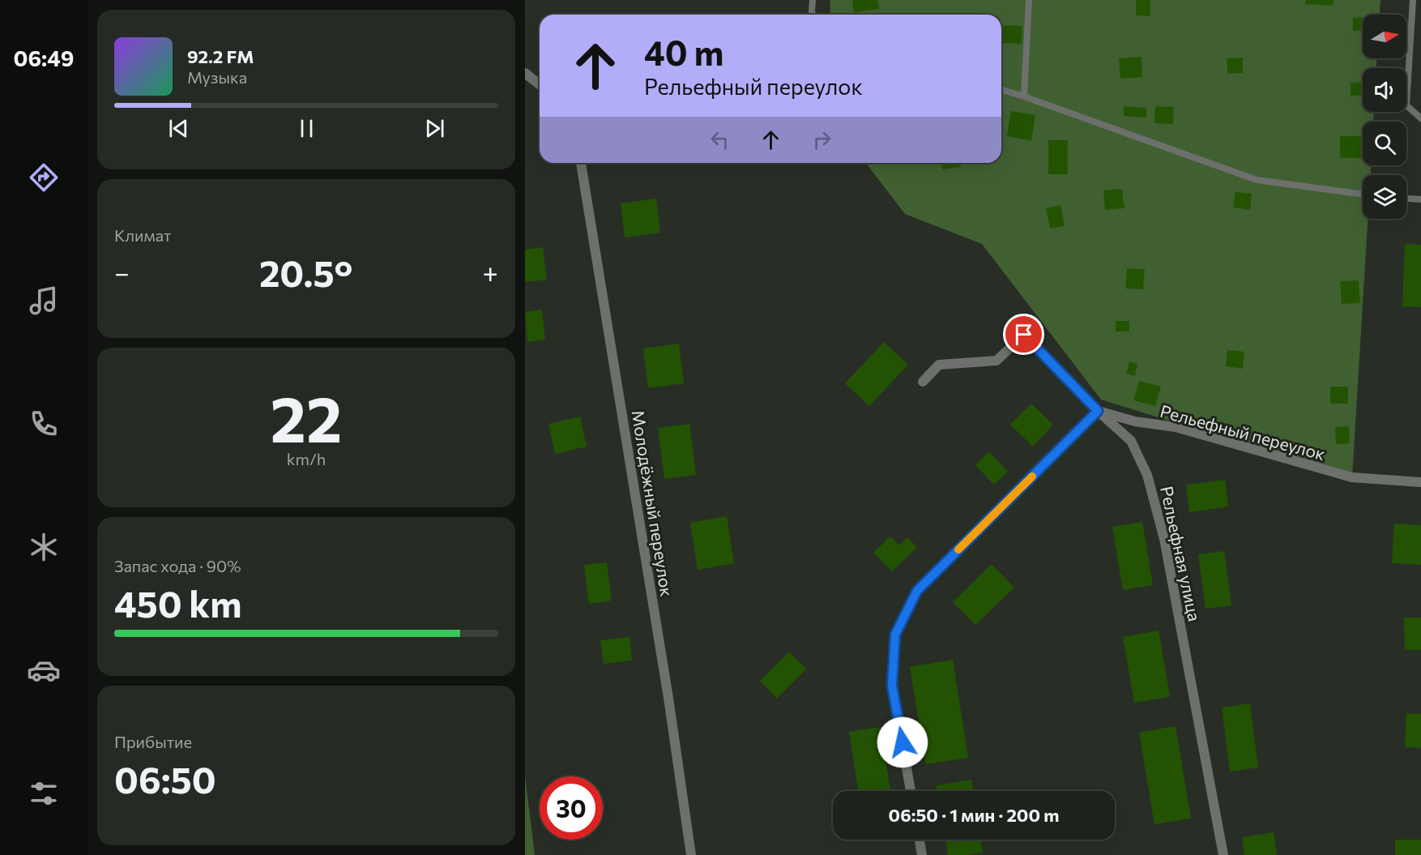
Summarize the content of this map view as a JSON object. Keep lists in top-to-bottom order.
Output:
{
  "streets": {
    "street": ["Рельефный переулок", "Молодёжный переулок", "Рельефная улица"]
  },
  "crossings": [
    ["Рельефный переулок", "Рельефная улица"]
  ],
  "north": "right",
  "page": {
    "tabs": "06:49",
    "turn": ["40 m", "Рельефный переулок"],
    "song": ["92.2 FM", "Музыка"],
    "tile": [
      "Климат",
      ["22", "km/h"],
      ["Запас хода · 90%", "450 km"],
      ["Прибытие", "06:50"]
    ],
    "heat": ["−", "20.5°", "+"],
    "limit": "30",
    "trip": "06:50 · 1 мин · 200 m"
  }
}
